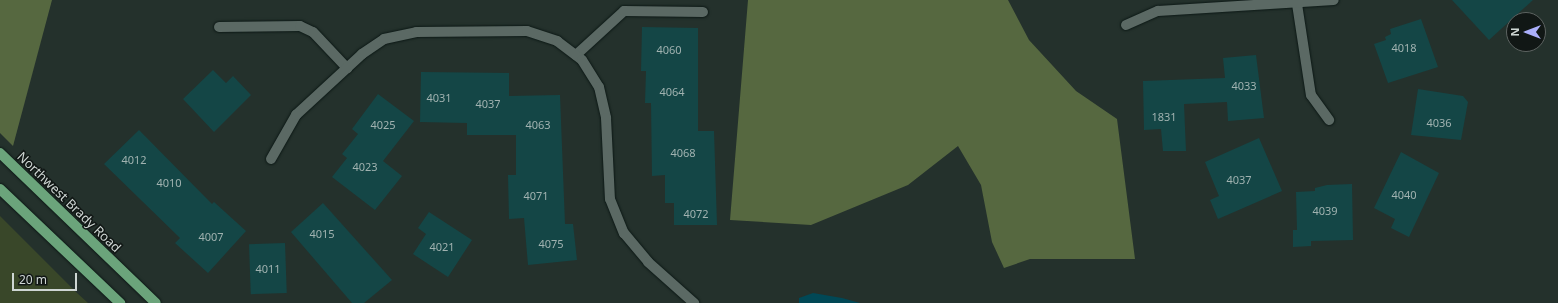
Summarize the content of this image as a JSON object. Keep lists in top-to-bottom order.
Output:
{
  "streets": {
    "main road": ["Northwest Brady Road"]
  },
  "house_numbers": [
    "4018",
    "4060",
    "4033",
    "4064",
    "4031",
    "4037",
    "1831",
    "4036",
    "4025",
    "4063",
    "4068",
    "4012",
    "4023",
    "4037",
    "4010",
    "4040",
    "4071",
    "4039",
    "4072",
    "4015",
    "4007",
    "4075",
    "4021",
    "4011"
  ],
  "scale_bar": "20 m",
  "north": "left"
}
